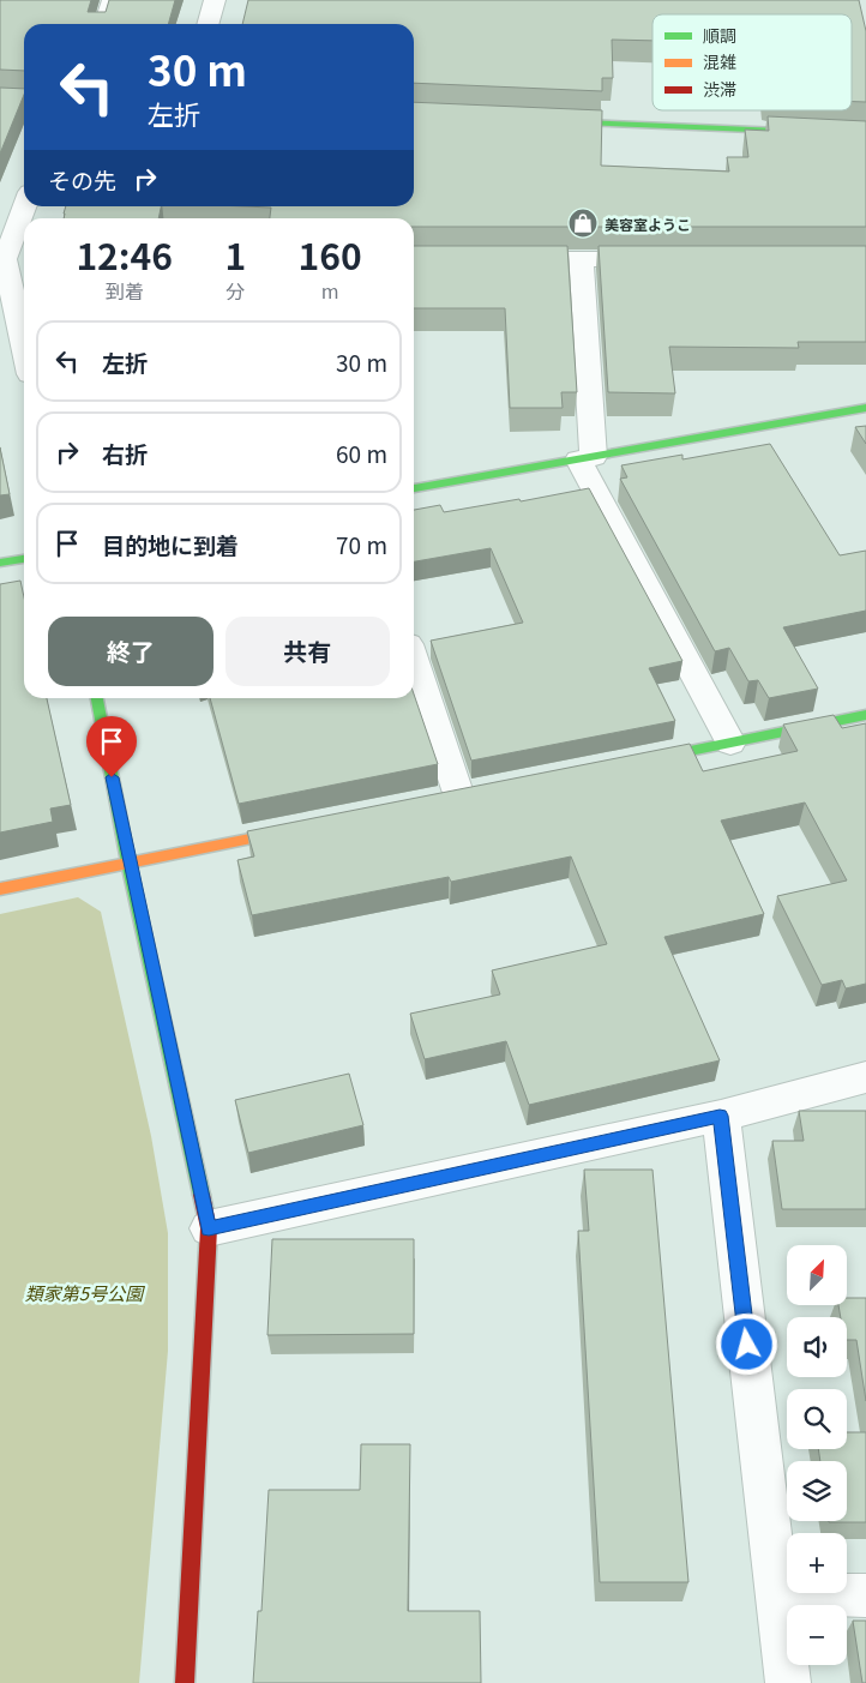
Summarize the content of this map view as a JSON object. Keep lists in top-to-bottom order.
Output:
{
  "parks": ["類家第5号公園"],
  "places": {
    "shop": ["美容室ようこ"]
  },
  "legend": ["順調", "混雑", "渋滞"],
  "north": "top right",
  "page": {
    "turn": ["30 m", "左折"],
    "then": "その先",
    "eta": [
      "12:46",
      "到着",
      "1",
      "分",
      "160",
      "m"
    ],
    "list": [
      {
        "name": "左折",
        "value": "30 m"
      },
      {
        "name": "右折",
        "value": "60 m"
      },
      {
        "name": "目的地に到着",
        "value": "70 m"
      }
    ],
    "buttons": ["終了", "共有"],
    "map_buttons": ["+", "−"]
  }
}
